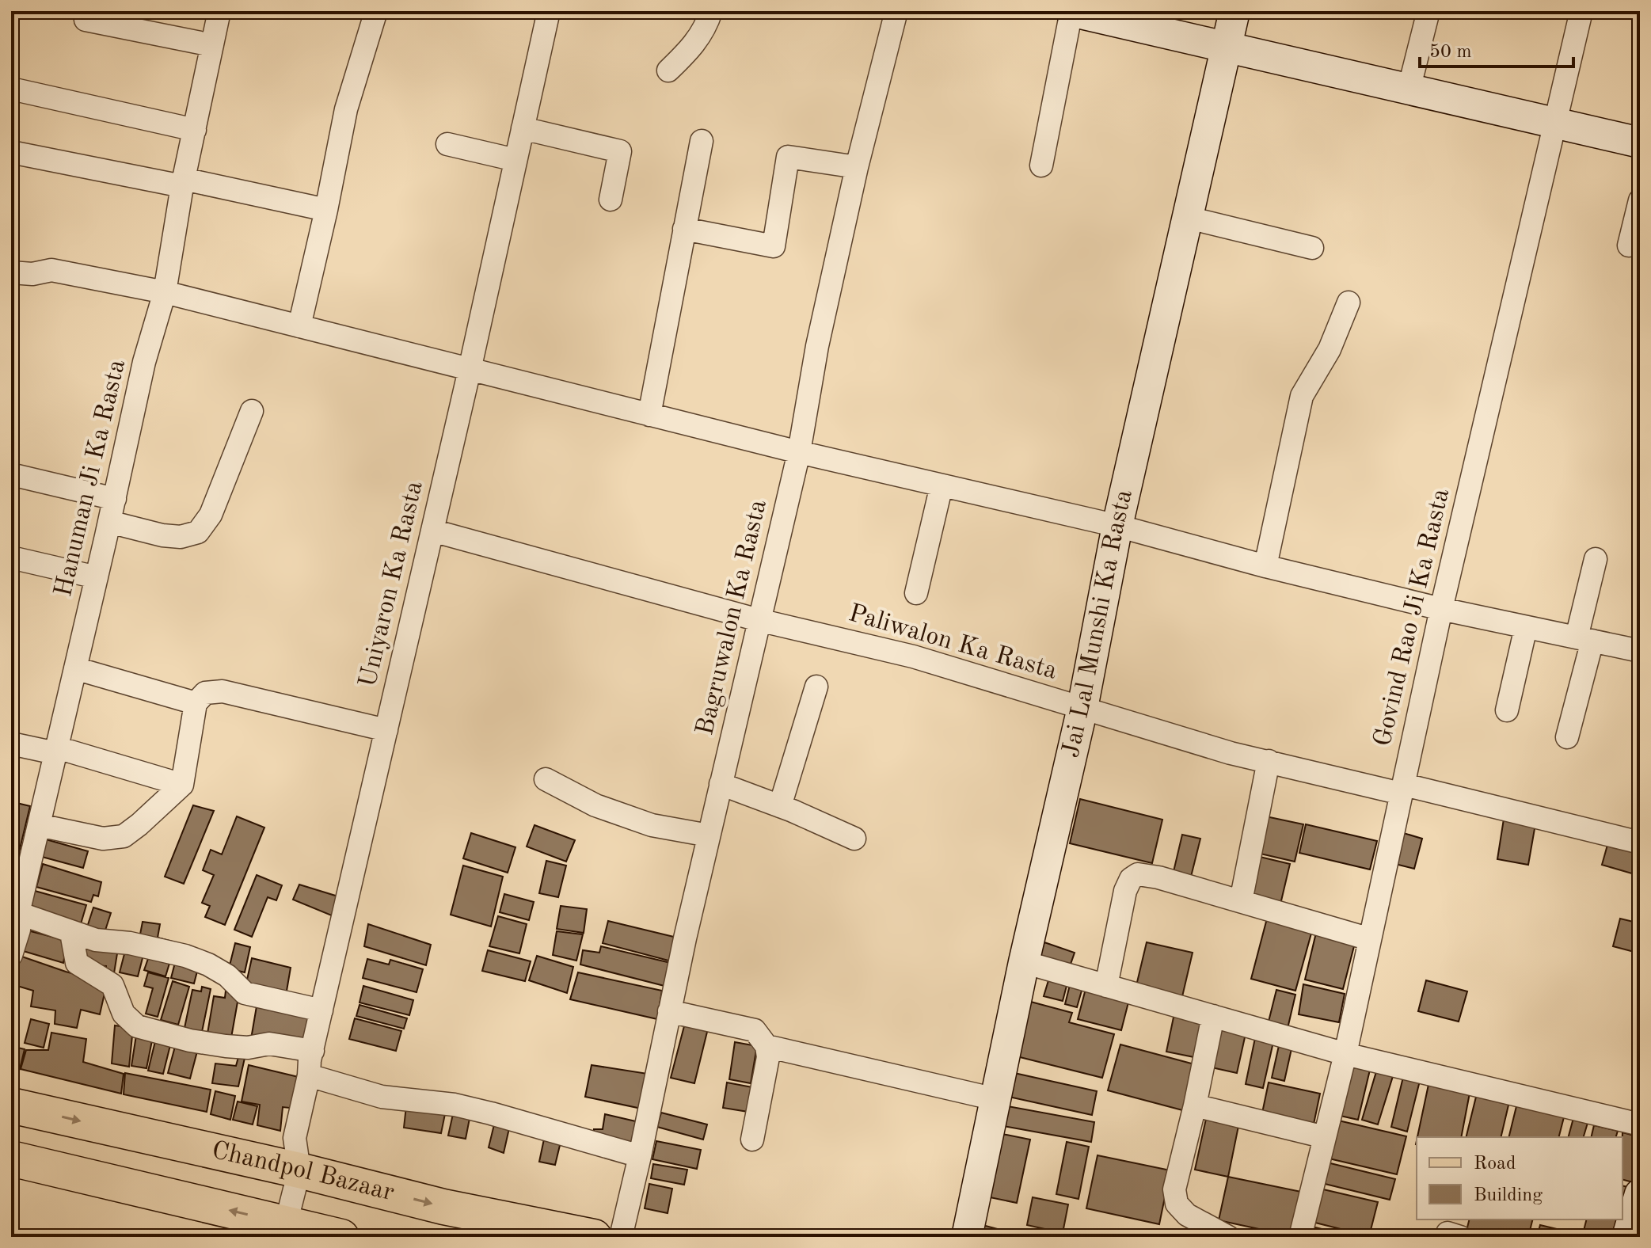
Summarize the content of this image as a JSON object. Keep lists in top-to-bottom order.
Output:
{
  "streets": {
    "main road": ["Jai Lal Munshi Ka Rasta", "Chandpol Bazaar"],
    "street": [
      "Hanuman Ji Ka Rasta",
      "Uniyaron Ka Rasta",
      "Bagruwalon Ka Rasta",
      "Govind Rao Ji Ka Rasta",
      "Paliwalon Ka Rasta"
    ]
  },
  "crossings": [
    ["Uniyaron Ka Rasta", "Paliwalon Ka Rasta"],
    ["Uniyaron Ka Rasta", "Chandpol Bazaar"],
    ["Bagruwalon Ka Rasta", "Paliwalon Ka Rasta"],
    ["Govind Rao Ji Ka Rasta", "Paliwalon Ka Rasta"],
    ["Jai Lal Munshi Ka Rasta", "Paliwalon Ka Rasta"]
  ],
  "legend": ["Road", "Building"],
  "scale_bar": "50 m"
}
